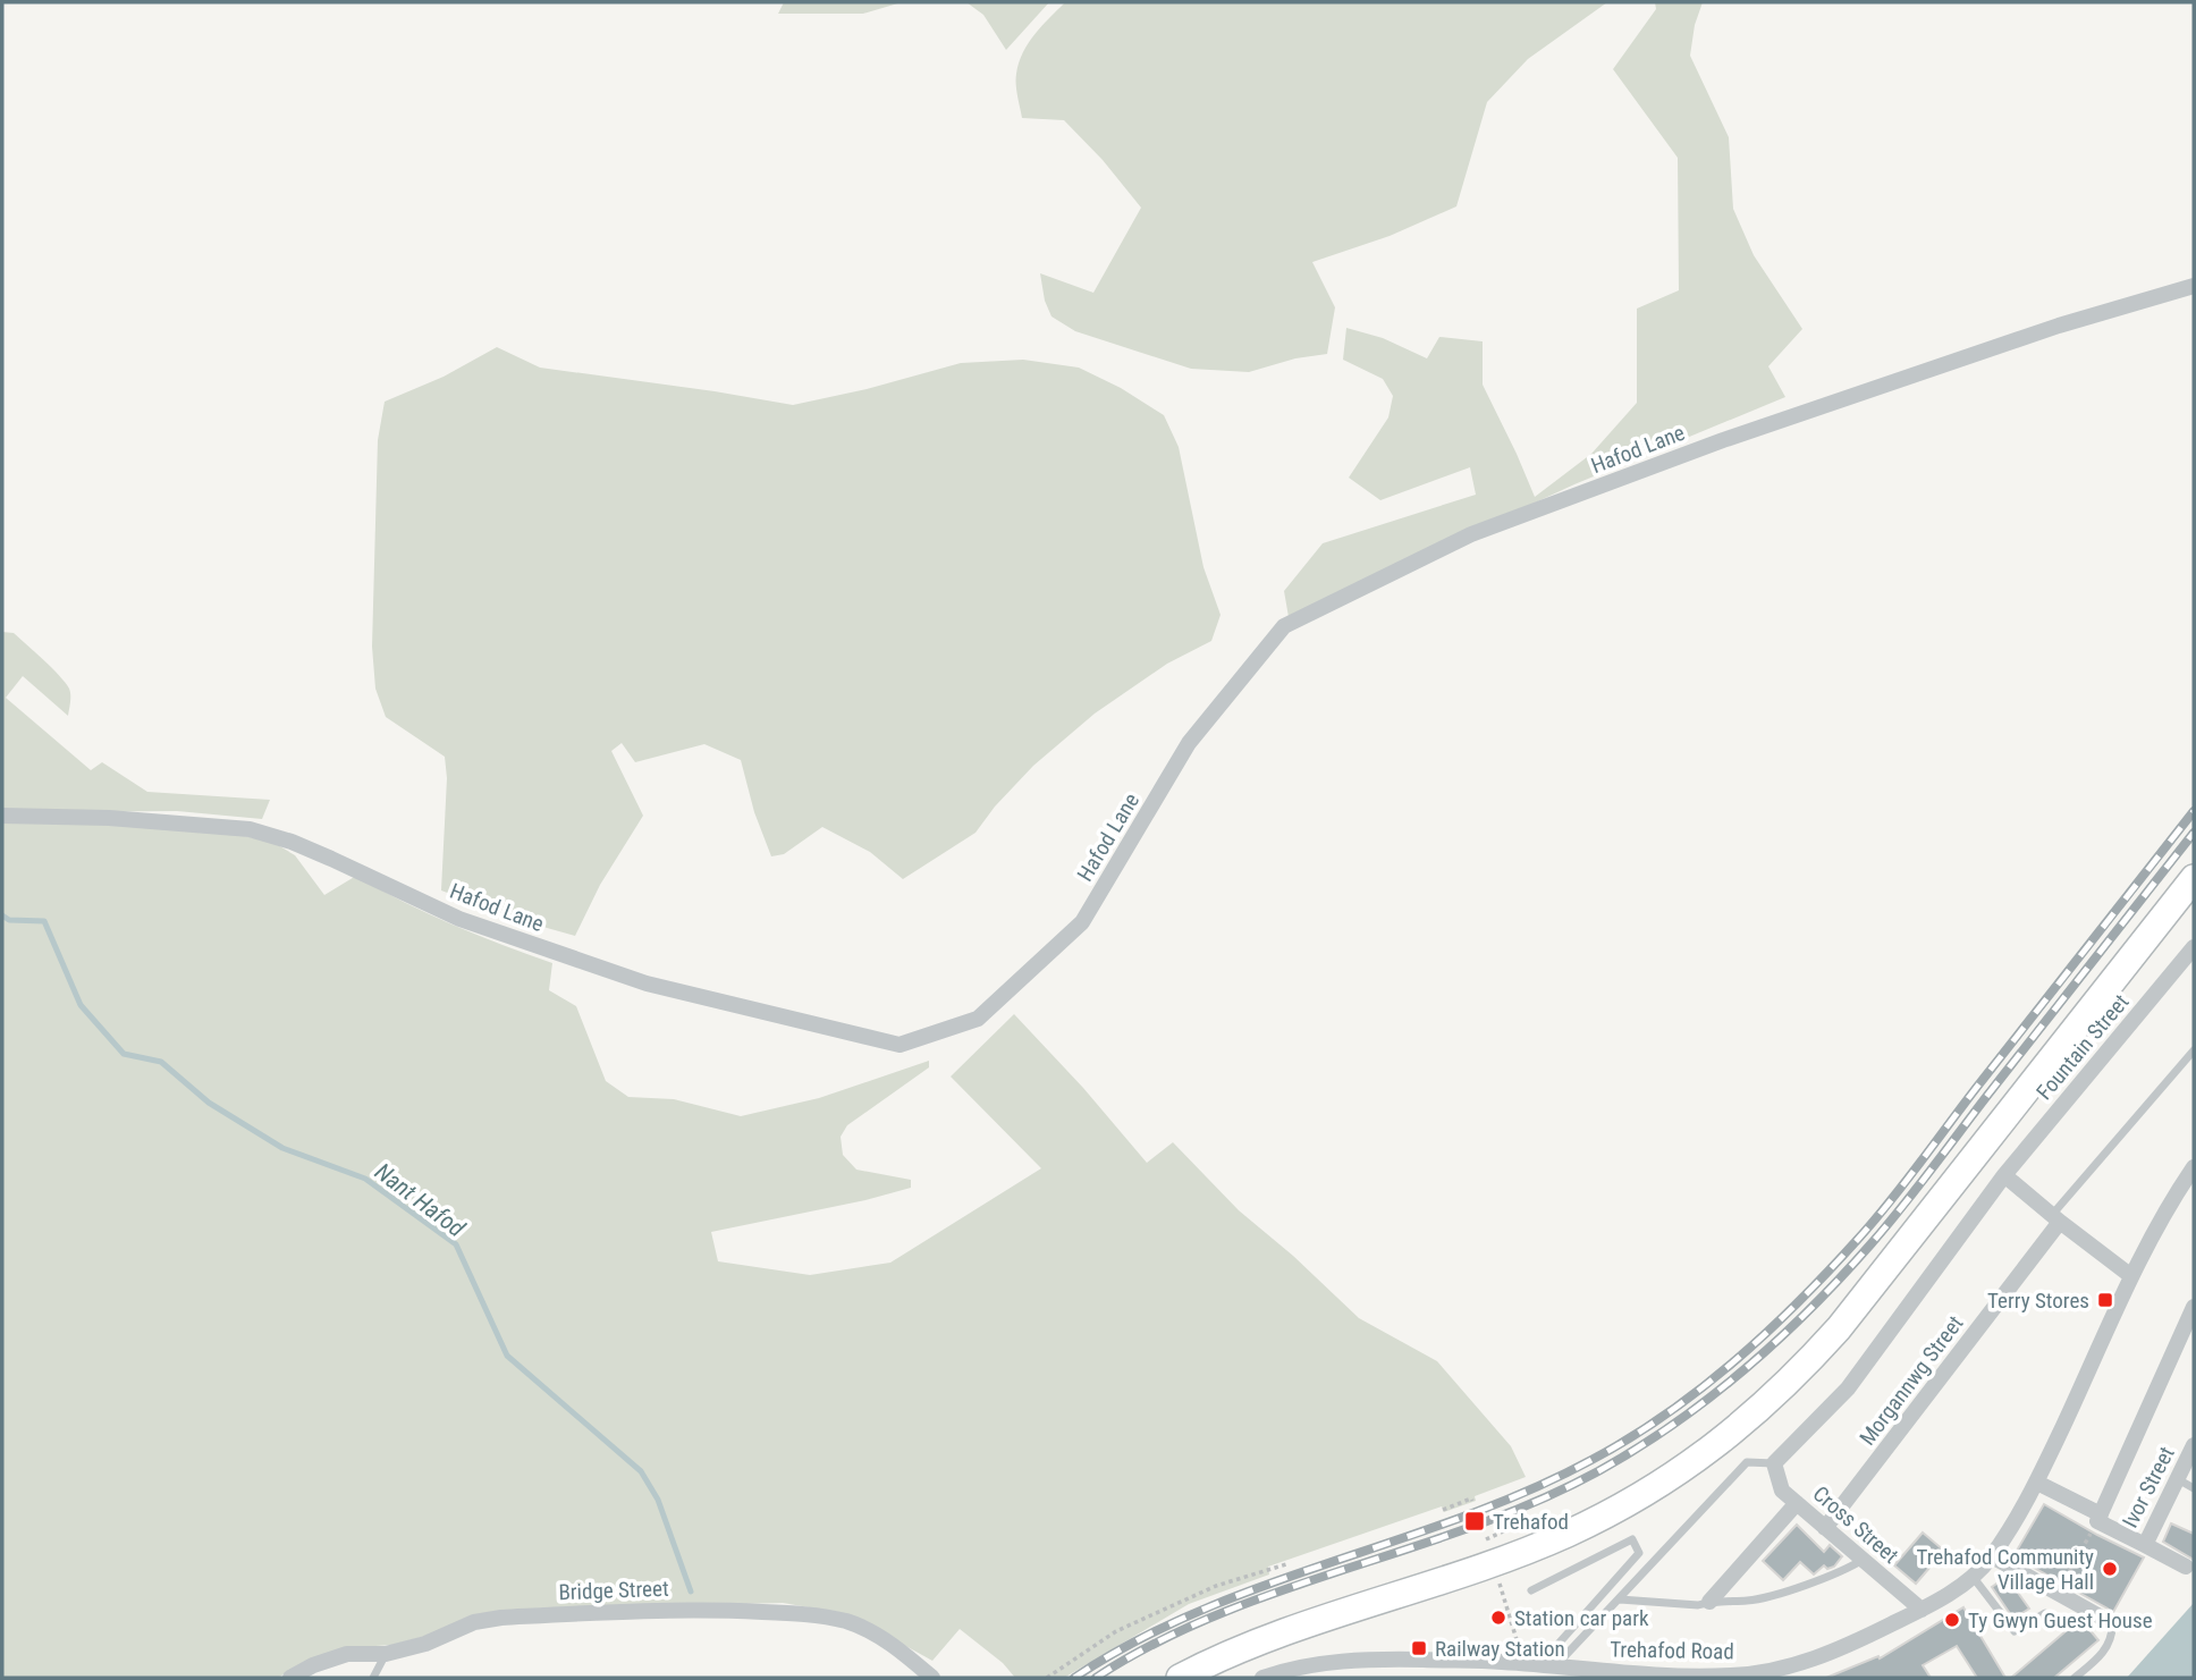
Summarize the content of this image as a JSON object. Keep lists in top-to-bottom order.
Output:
{
  "streets": {
    "street": [
      "Hafod Lane",
      "Fountain Street",
      "Morgannwg Street",
      "Ivor Street",
      "Cross Street",
      "Bridge Street",
      "Trehafod Road"
    ]
  },
  "crossings": [
    ["Fountain Street", "Cross Street"],
    ["Morgannwg Street", "Cross Street"],
    ["Ivor Street", "Trehafod Road"],
    ["Cross Street", "Trehafod Road"]
  ],
  "water": ["Nant Hafod"],
  "places": {
    "transit": ["Terry Stores", "Trehafod", "Railway Station"],
    "other": ["Trehafod Community Village Hall", "Station car park", "Ty Gwyn Guest House"]
  }
}
